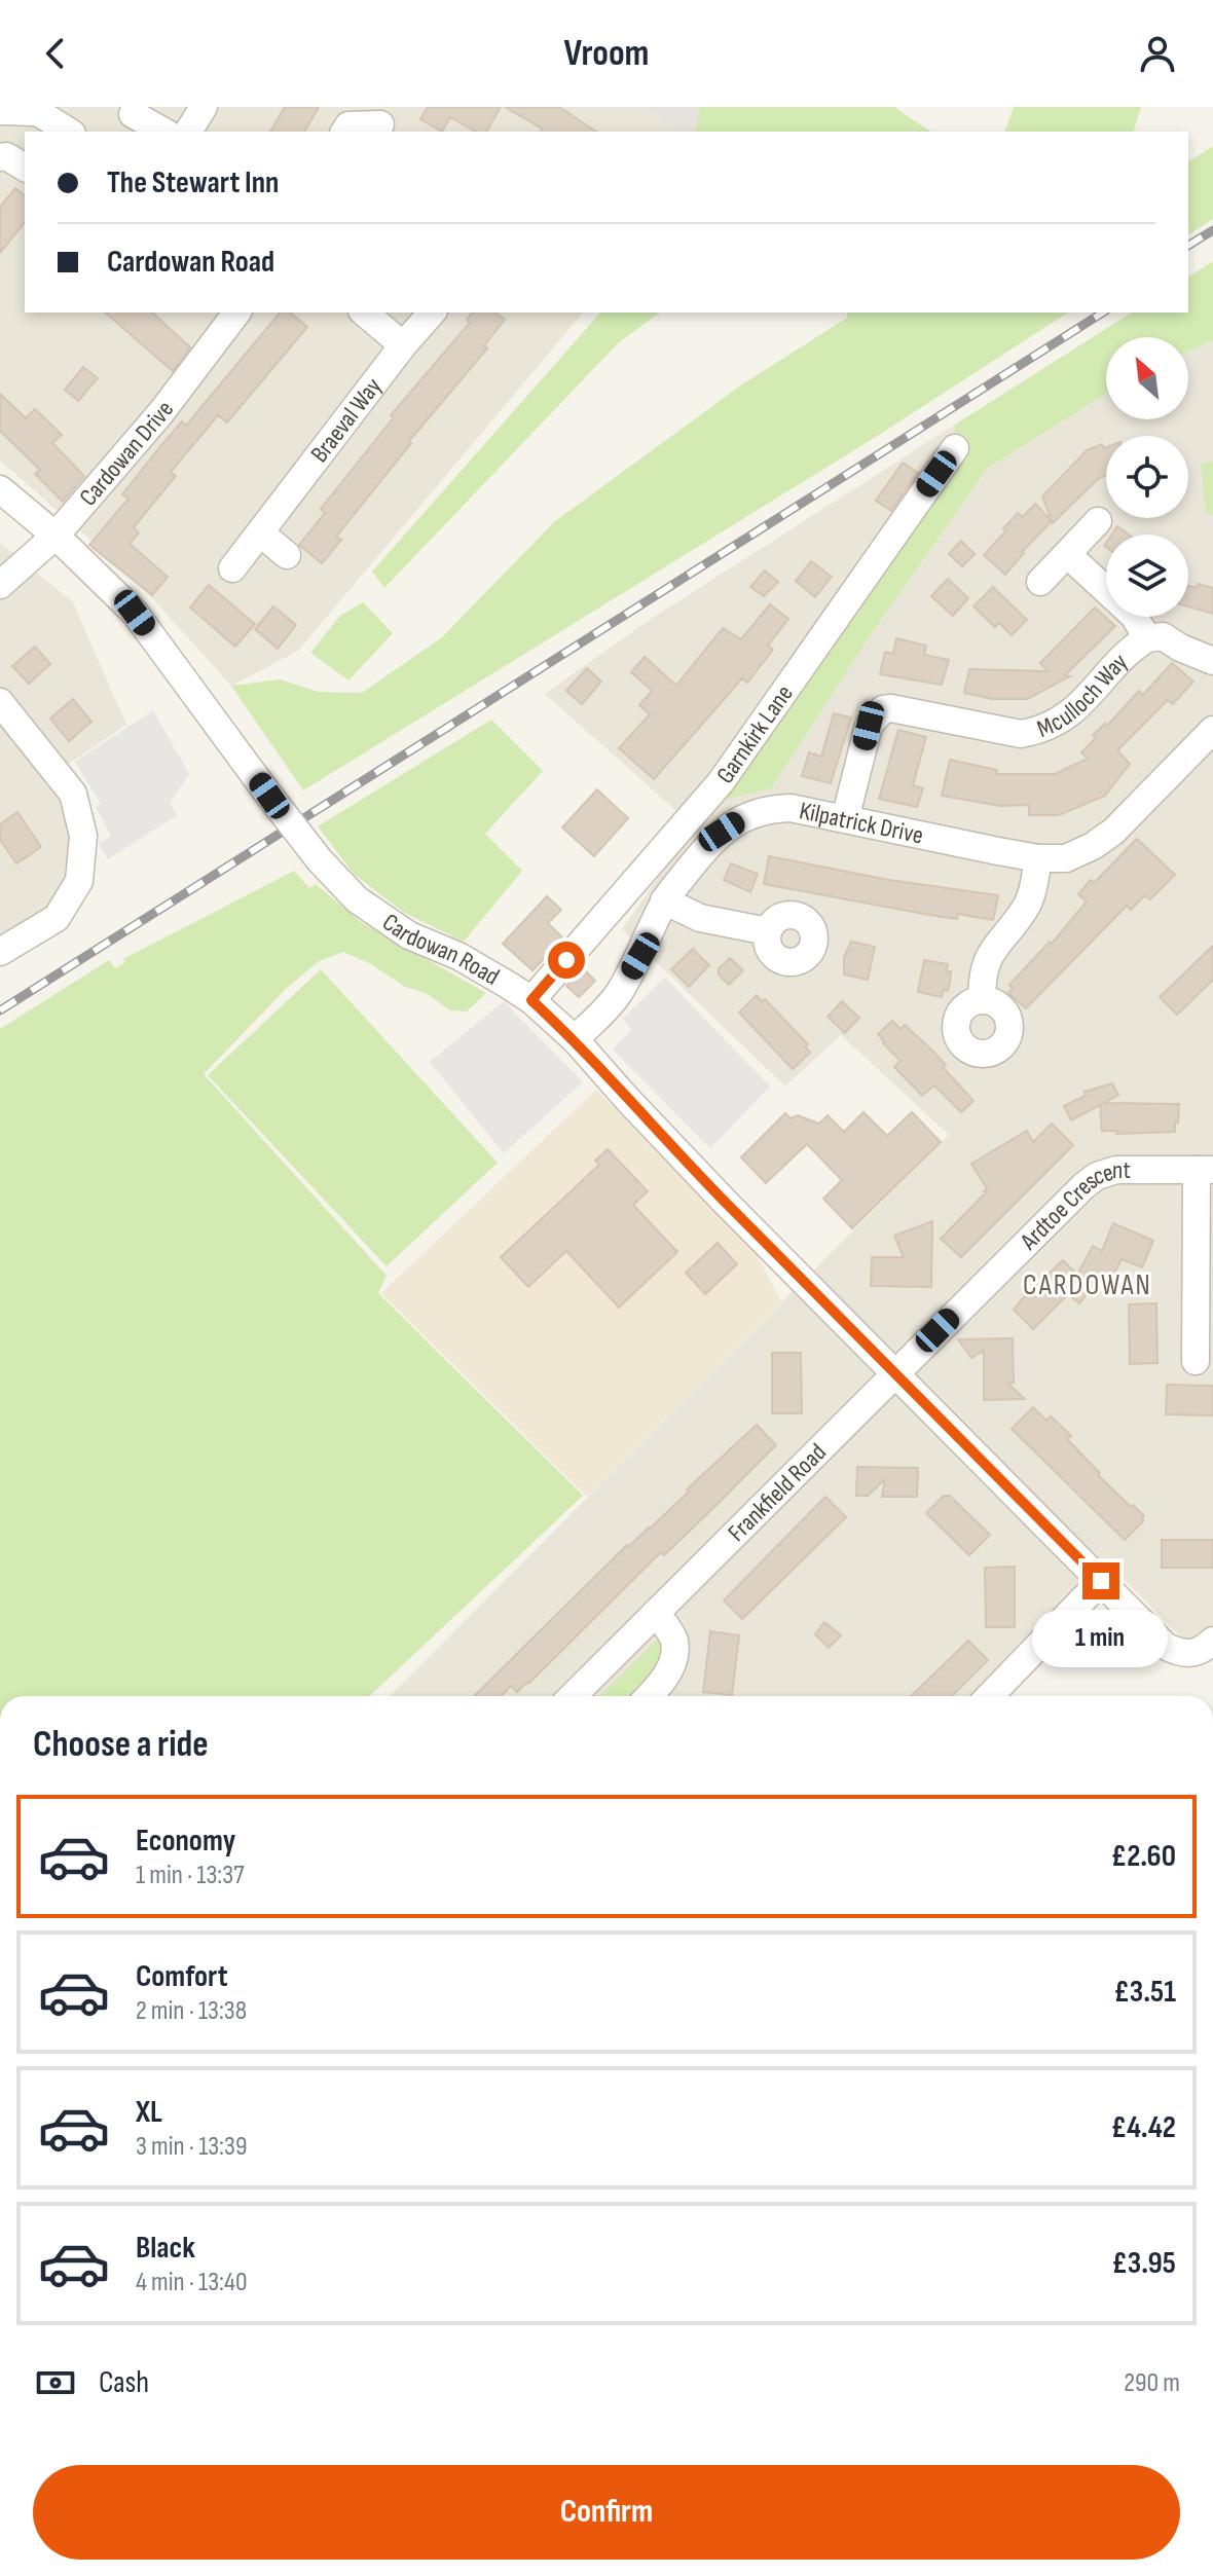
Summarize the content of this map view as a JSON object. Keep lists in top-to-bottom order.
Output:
{
  "streets": {
    "street": [
      "Braeval Way",
      "Cardowan Drive",
      "Mculloch Way",
      "Garnkirk Lane",
      "Kilpatrick Drive",
      "Cardowan Road",
      "Ardtoe Crescent",
      "Frankfield Road"
    ]
  },
  "crossings": [
    ["Cardowan Drive", "Cardowan Road"],
    ["Mculloch Way", "Kilpatrick Drive"],
    ["Garnkirk Lane", "Cardowan Road"],
    ["Kilpatrick Drive", "Cardowan Road"],
    ["Cardowan Road", "Ardtoe Crescent"],
    ["Cardowan Road", "Frankfield Road"],
    ["Ardtoe Crescent", "Frankfield Road"]
  ],
  "districts": ["CARDOWAN"],
  "north": "top left",
  "page": {
    "header": "Vroom",
    "banner": ["The Stewart Inn", "Cardowan Road"],
    "bubble": "1 min",
    "heading": "Choose a ride",
    "list": [
      {
        "name": "Economy",
        "note": "1 min · 13:37",
        "value": "£2.60"
      },
      {
        "name": "Comfort",
        "note": "2 min · 13:38",
        "value": "£3.51"
      },
      {
        "name": "XL",
        "note": "3 min · 13:39",
        "value": "£4.42"
      },
      {
        "name": "Black",
        "note": "4 min · 13:40",
        "value": "£3.95"
      }
    ],
    "pay": ["Cash", "290 m"],
    "buttons": "Confirm"
  }
}
